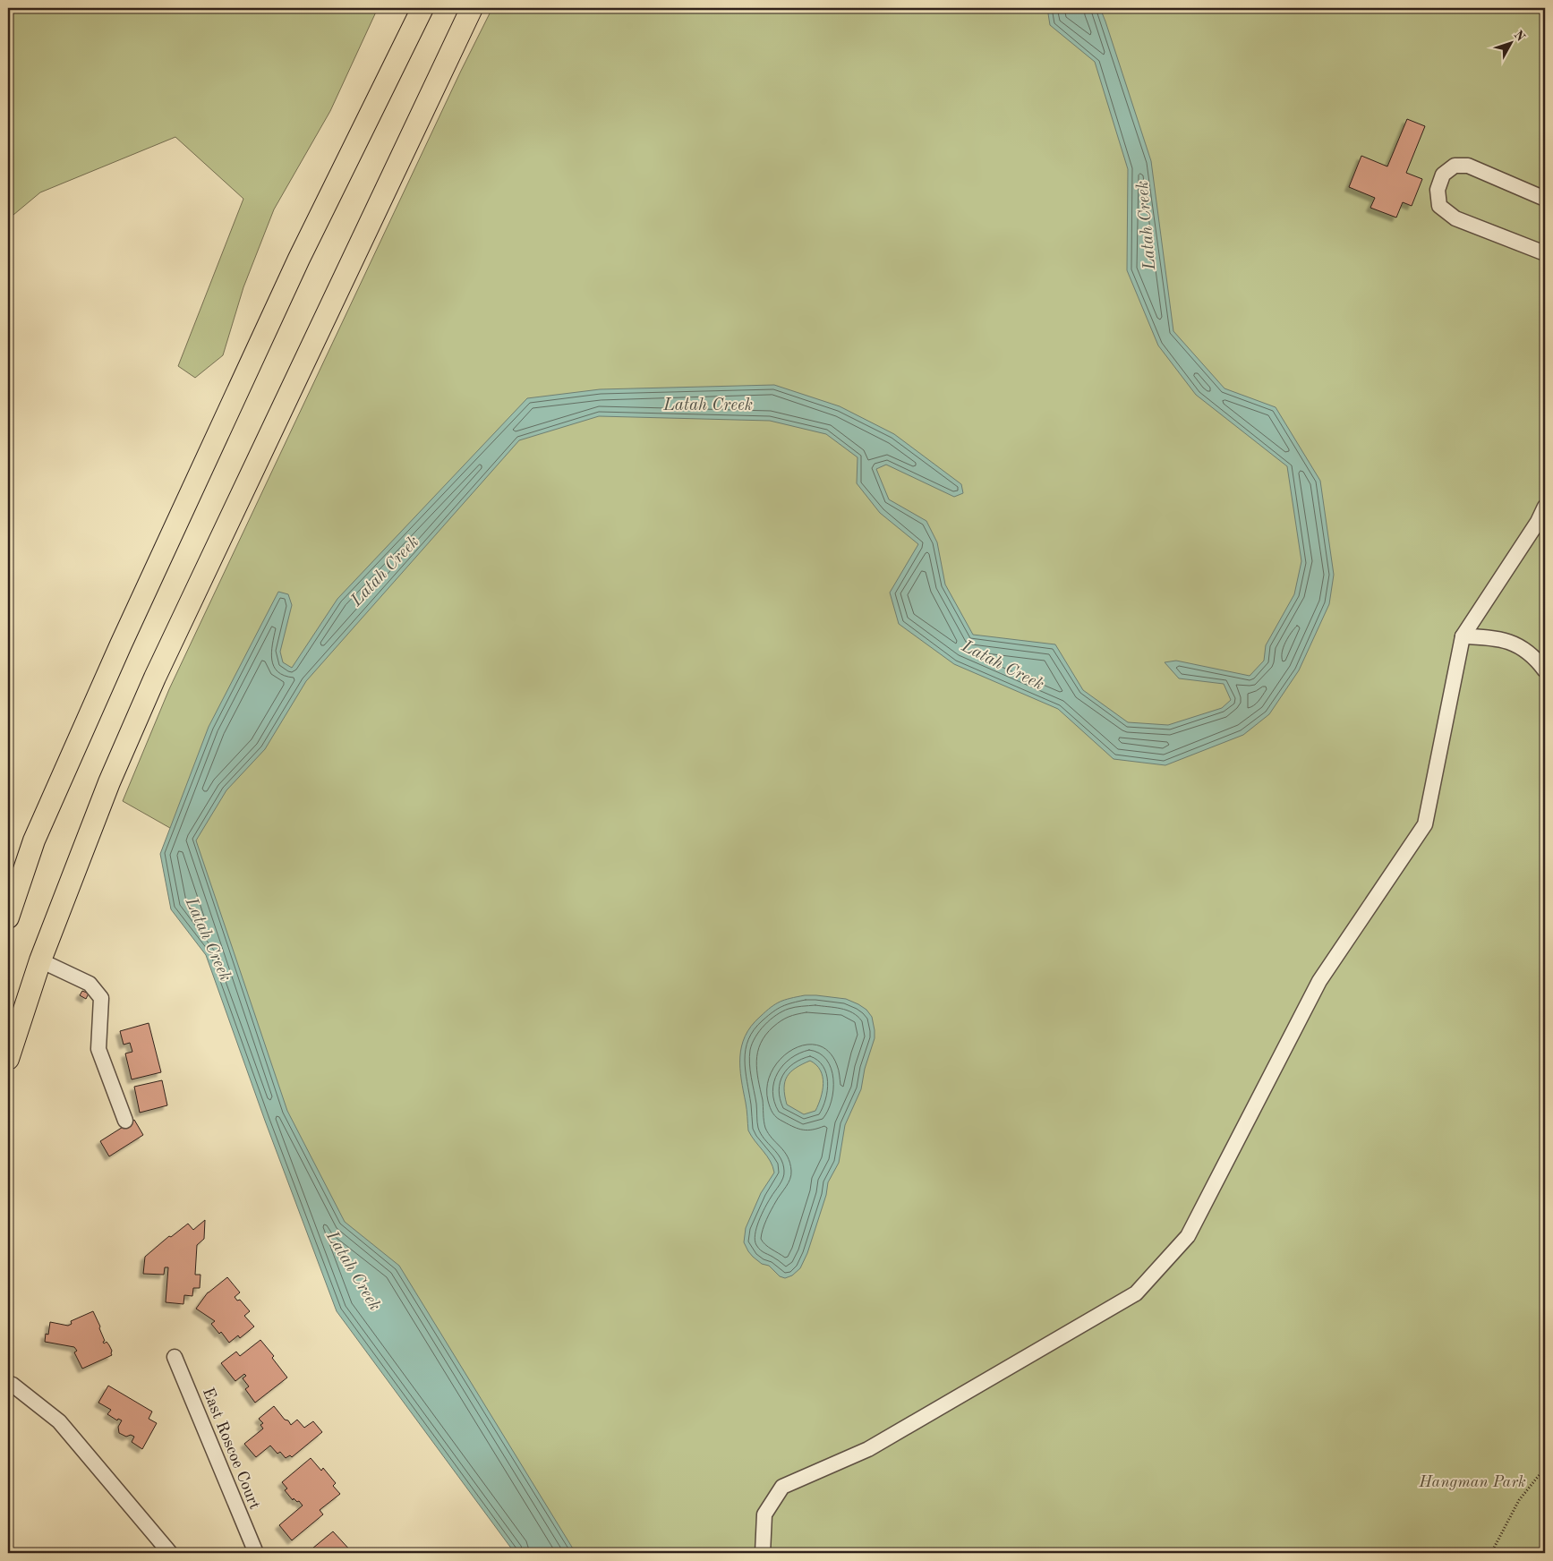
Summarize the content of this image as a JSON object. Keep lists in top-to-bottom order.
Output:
{
  "streets": {
    "street": ["East Roscoe Court"]
  },
  "water": ["Latah Creek"],
  "parks": ["Hangman Park"],
  "north": "top right"
}
